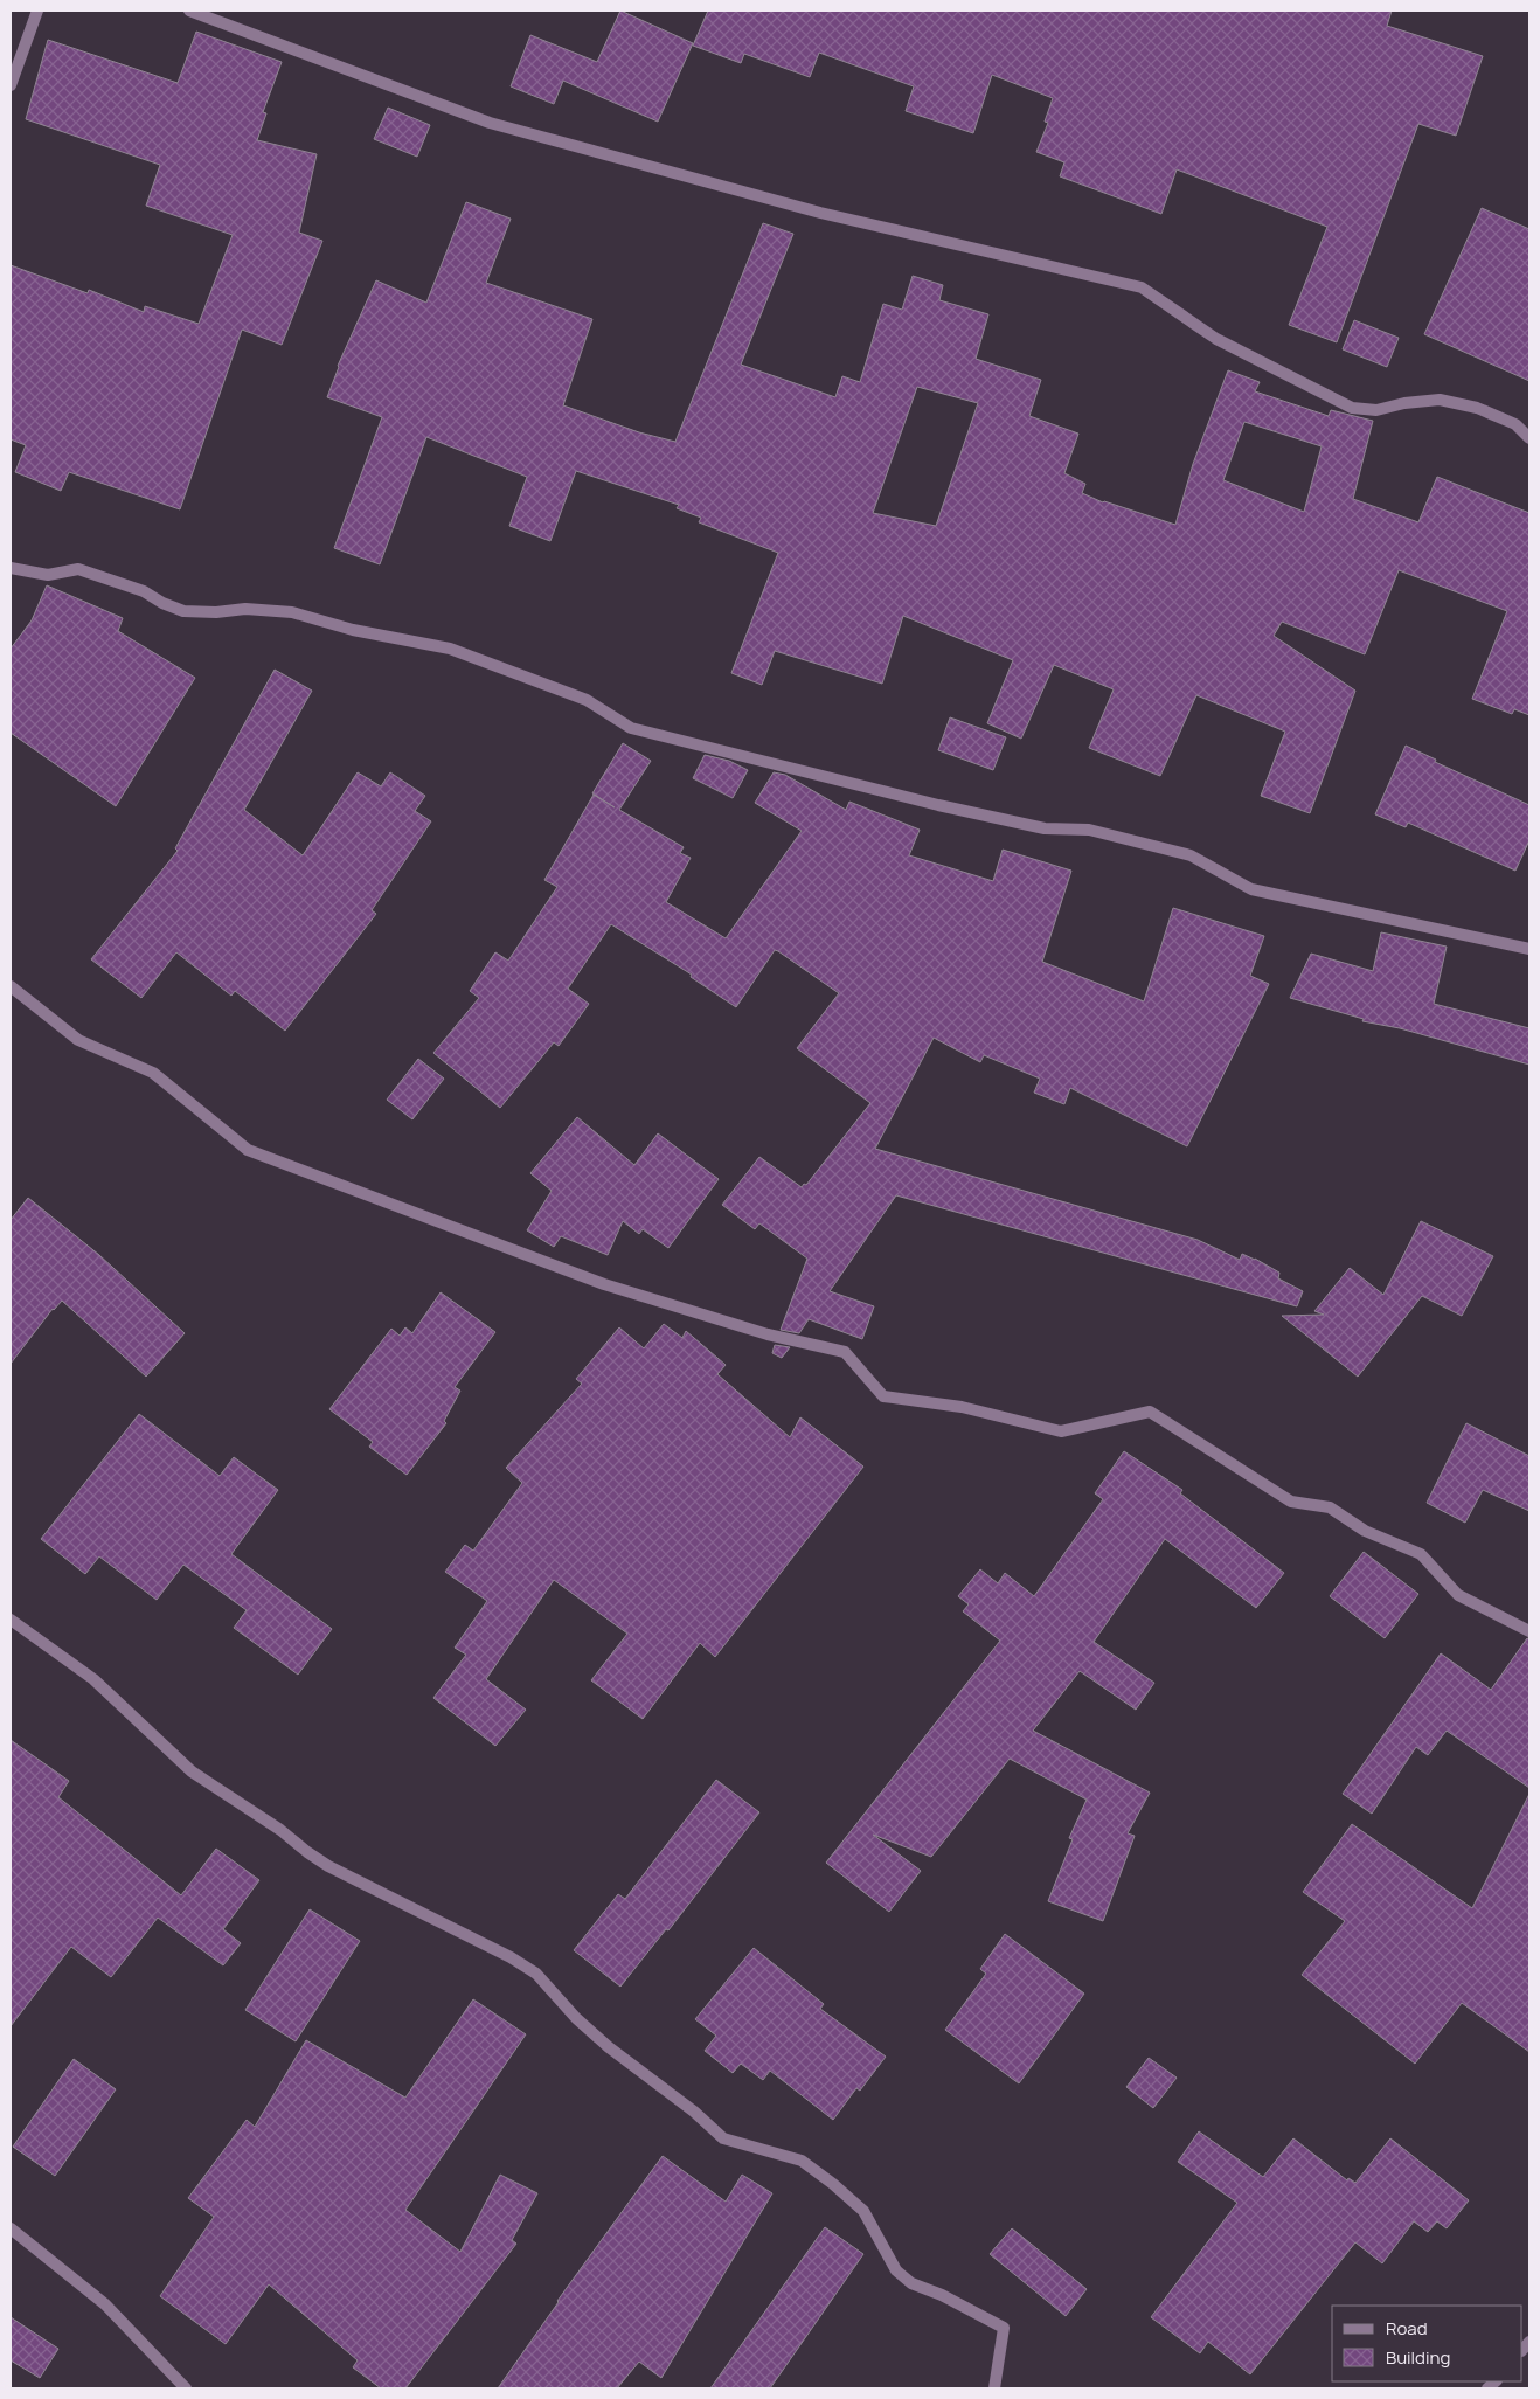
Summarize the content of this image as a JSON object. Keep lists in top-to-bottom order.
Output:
{
  "legend": ["Road", "Building"]
}
